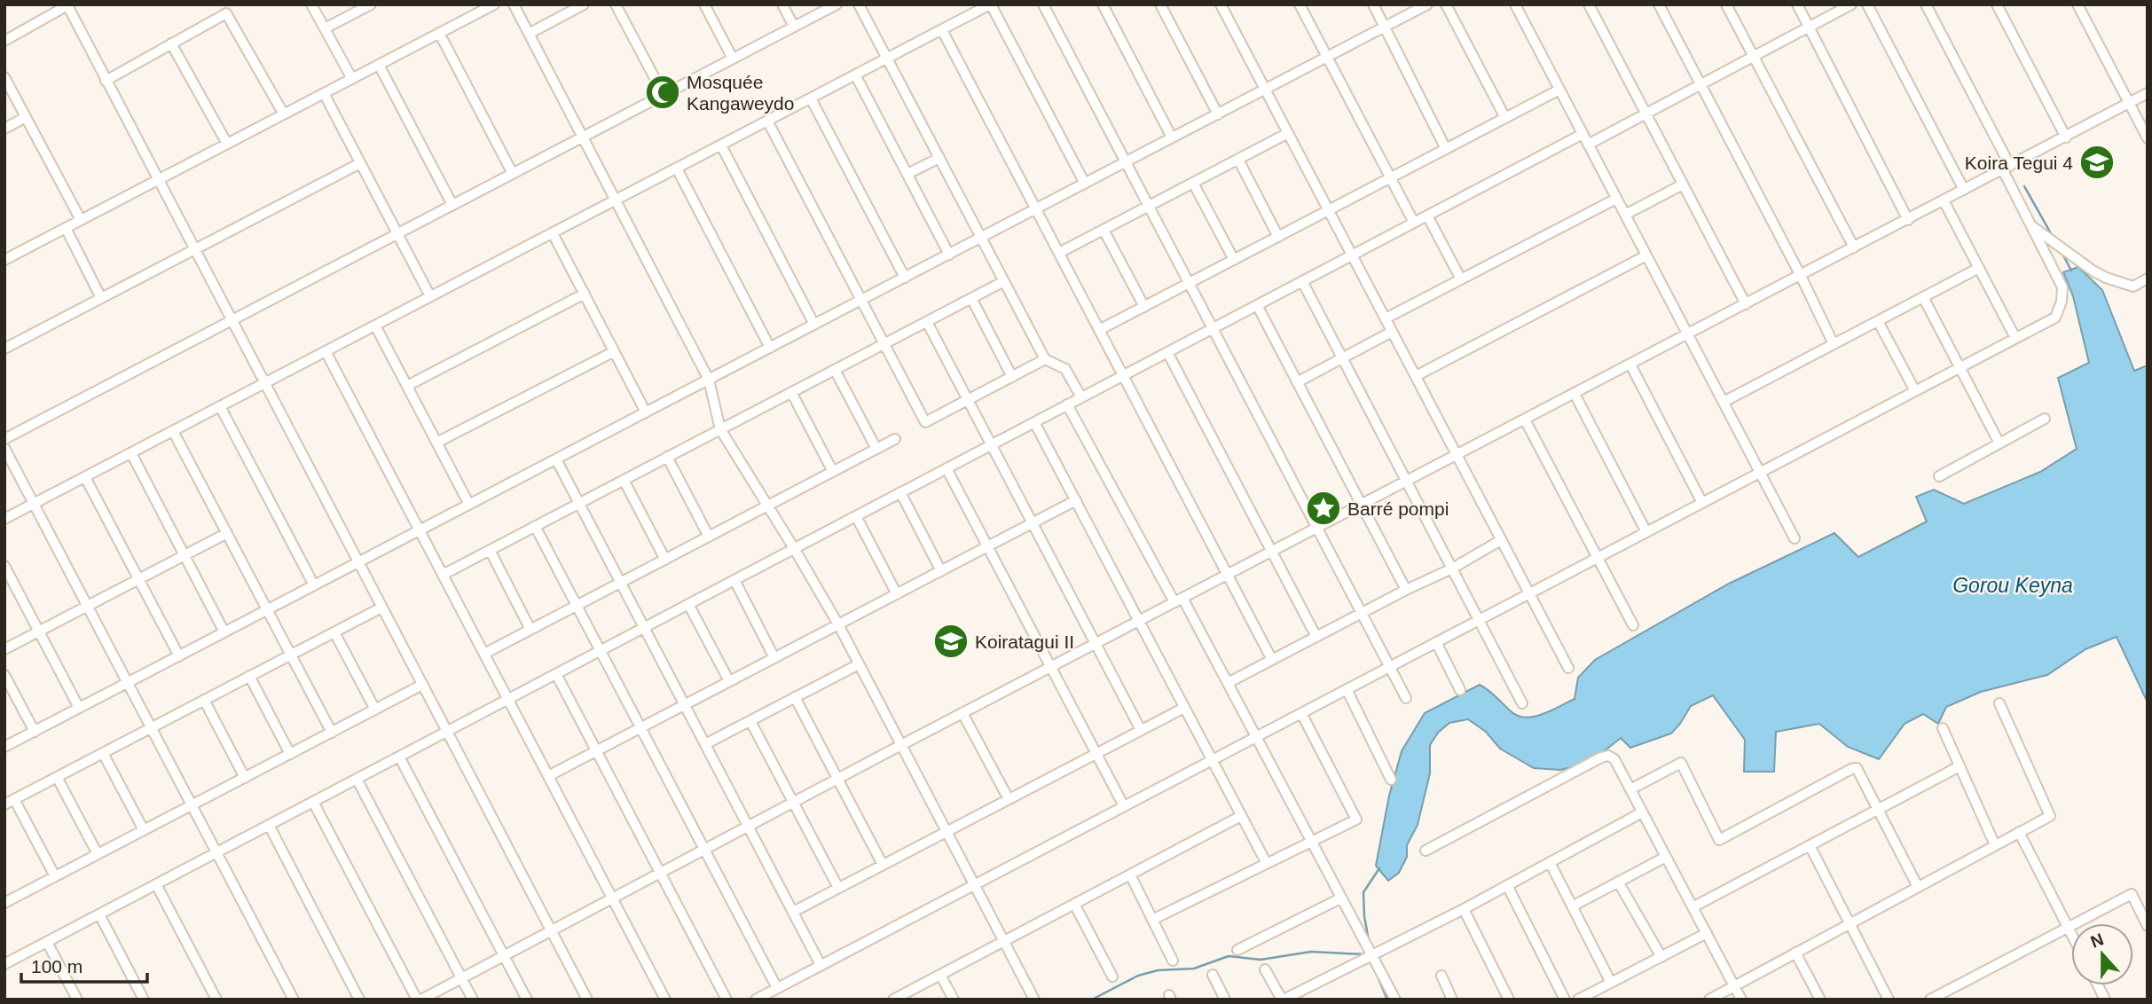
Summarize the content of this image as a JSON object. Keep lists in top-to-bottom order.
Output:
{
  "water": ["Gorou Keyna"],
  "places": {
    "mosque": ["Mosquée Kangaweydo"],
    "school or university": ["Koira Tegui 4", "Koiratagui II"],
    "place": ["Barré pompi"]
  },
  "scale_bar": "100 m",
  "north": "top"
}
